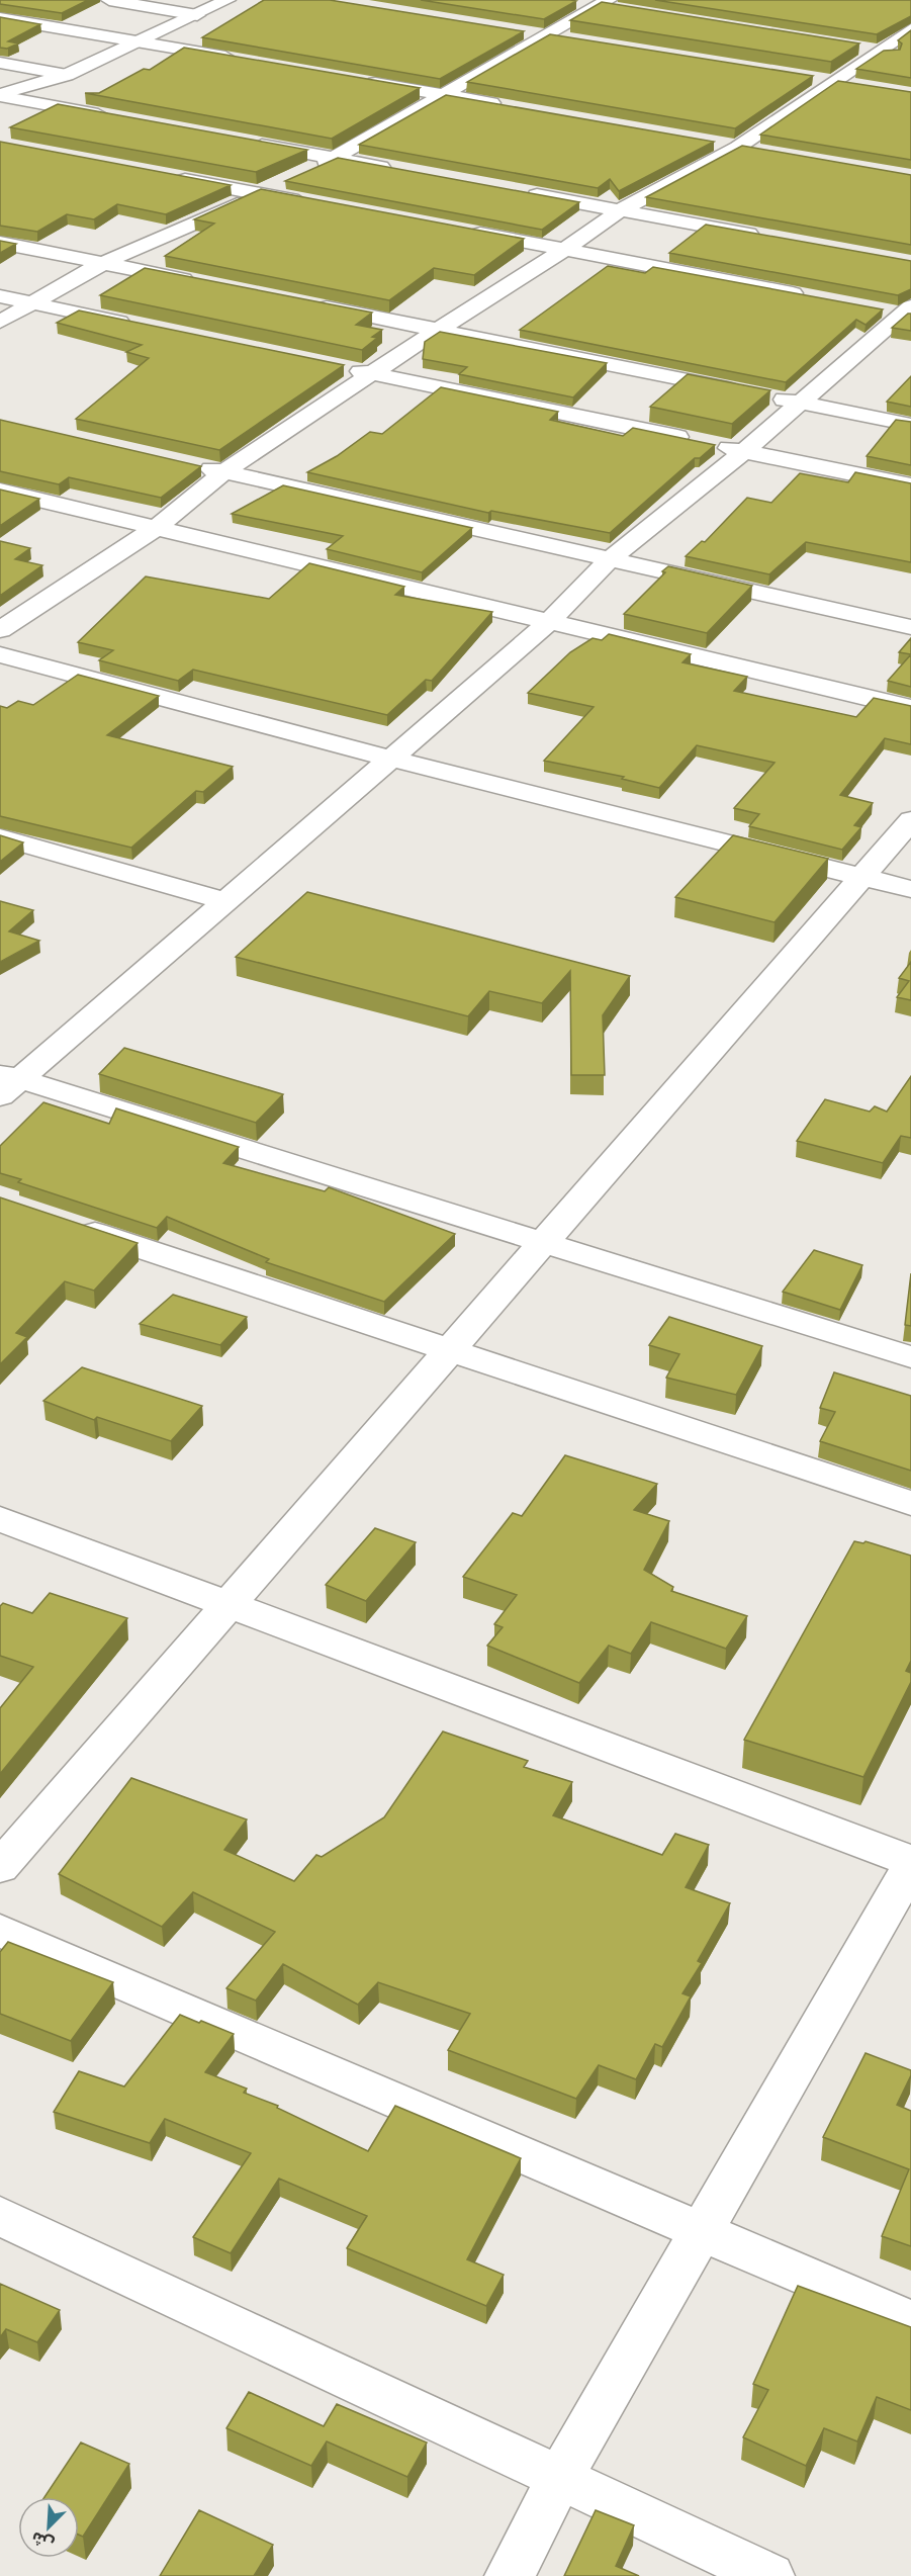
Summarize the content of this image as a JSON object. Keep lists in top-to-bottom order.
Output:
{
  "north": "bottom left"
}
